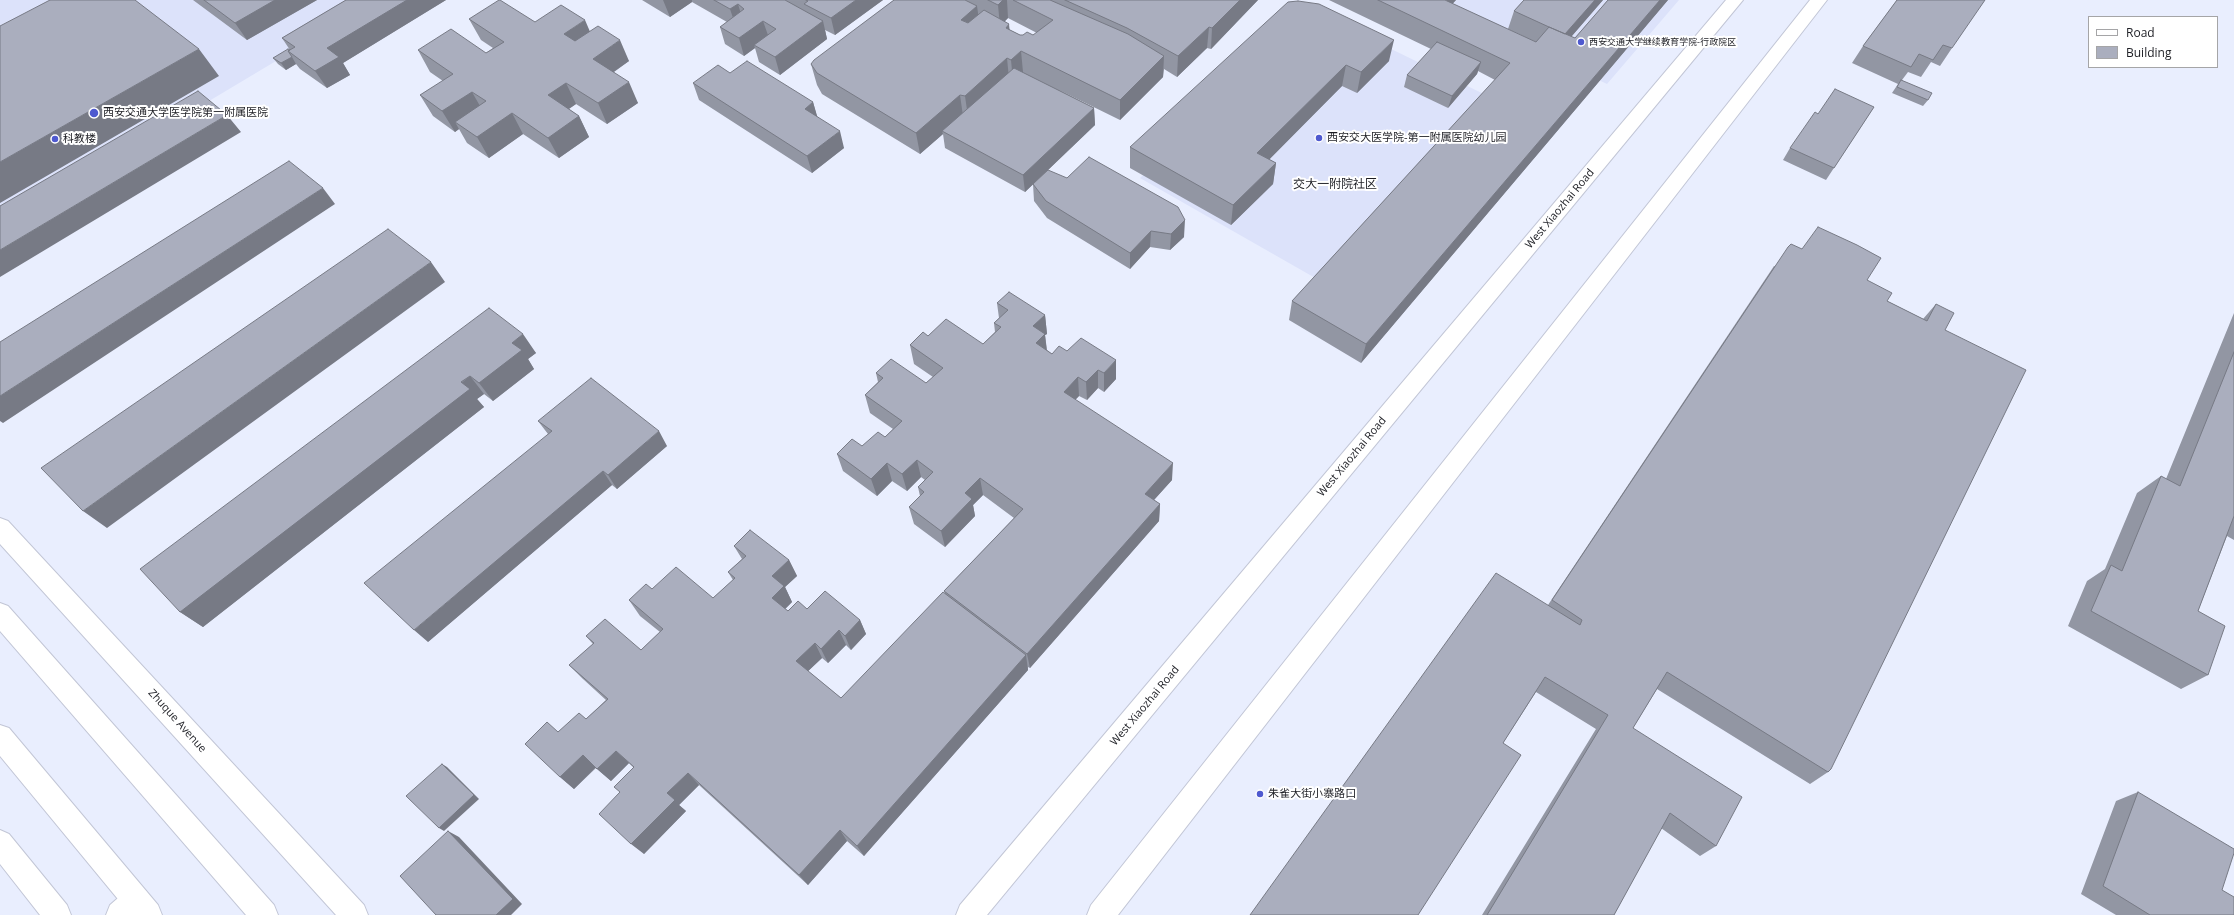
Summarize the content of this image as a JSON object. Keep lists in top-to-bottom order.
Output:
{
  "streets": {
    "main road": ["West Xiaozhai Road", "Zhuque Avenue"]
  },
  "districts": ["交大一附院社区"],
  "places": [
    "西安交通大学继续教育学院-行政院区",
    "西安交通大学医学院第一附属医院",
    "西安交大医学院-第一附属医院幼儿园",
    "科教楼",
    "朱雀大街小寨路口"
  ],
  "legend": ["Road", "Building"]
}
